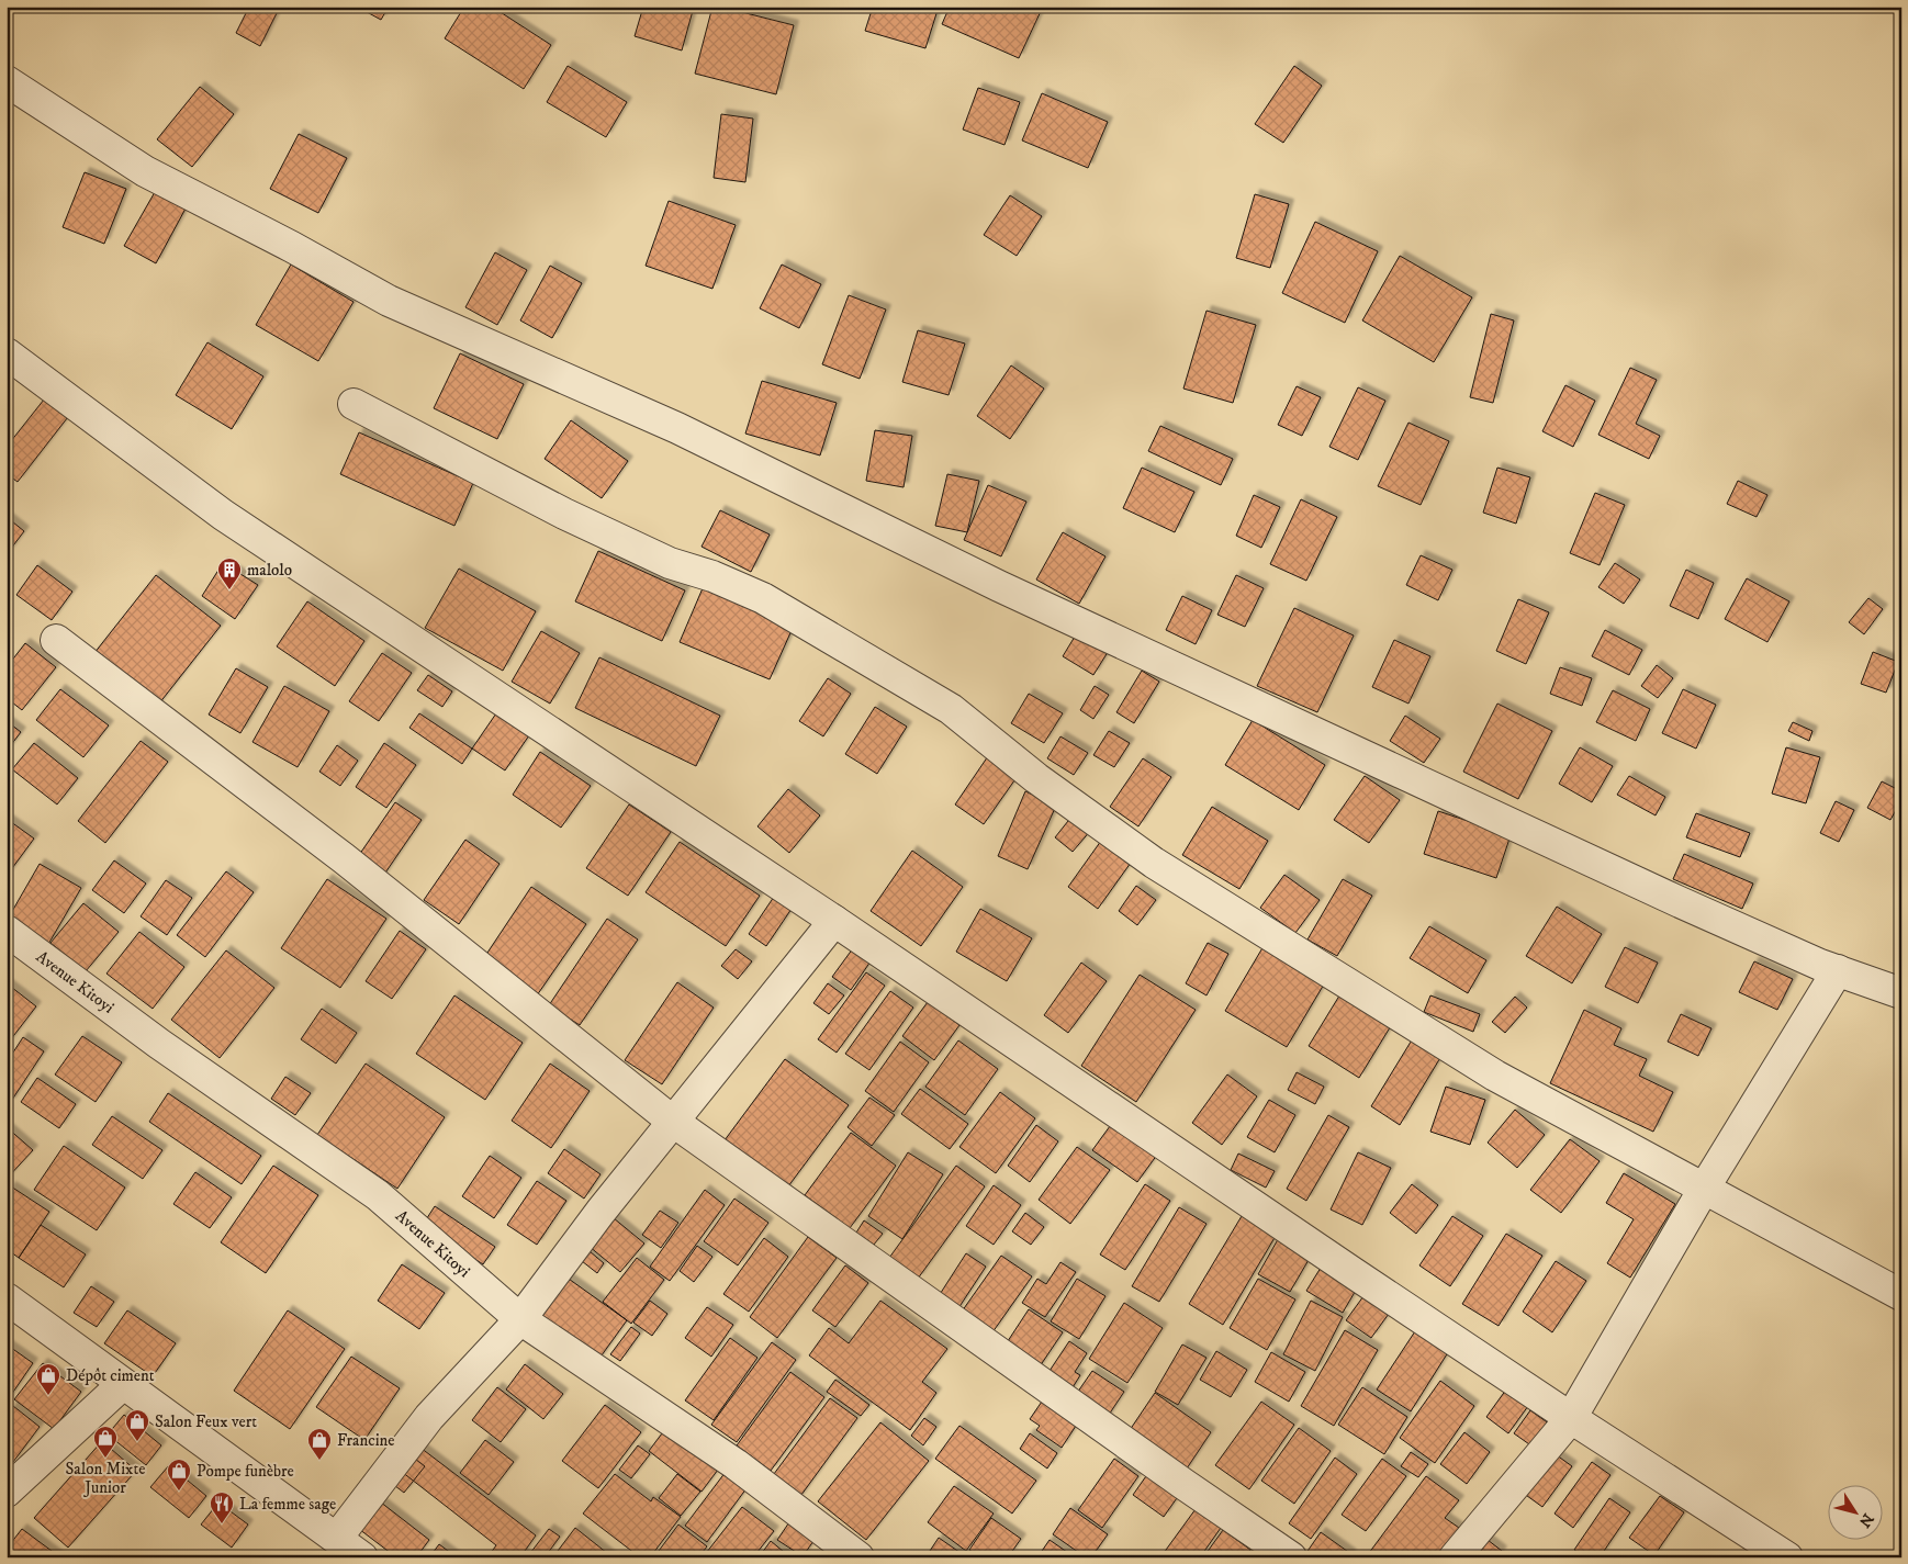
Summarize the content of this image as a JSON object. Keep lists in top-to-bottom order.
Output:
{
  "streets": {
    "street": ["Avenue Kitoyi"]
  },
  "places": {
    "building": ["malolo"],
    "shop": [
      "Dépôt ciment",
      "Salon Feux vert",
      "Salon Mixte Junior",
      "Francine",
      "Pompe funèbre"
    ],
    "restaurant": ["La femme sage"]
  },
  "north": "bottom right"
}
